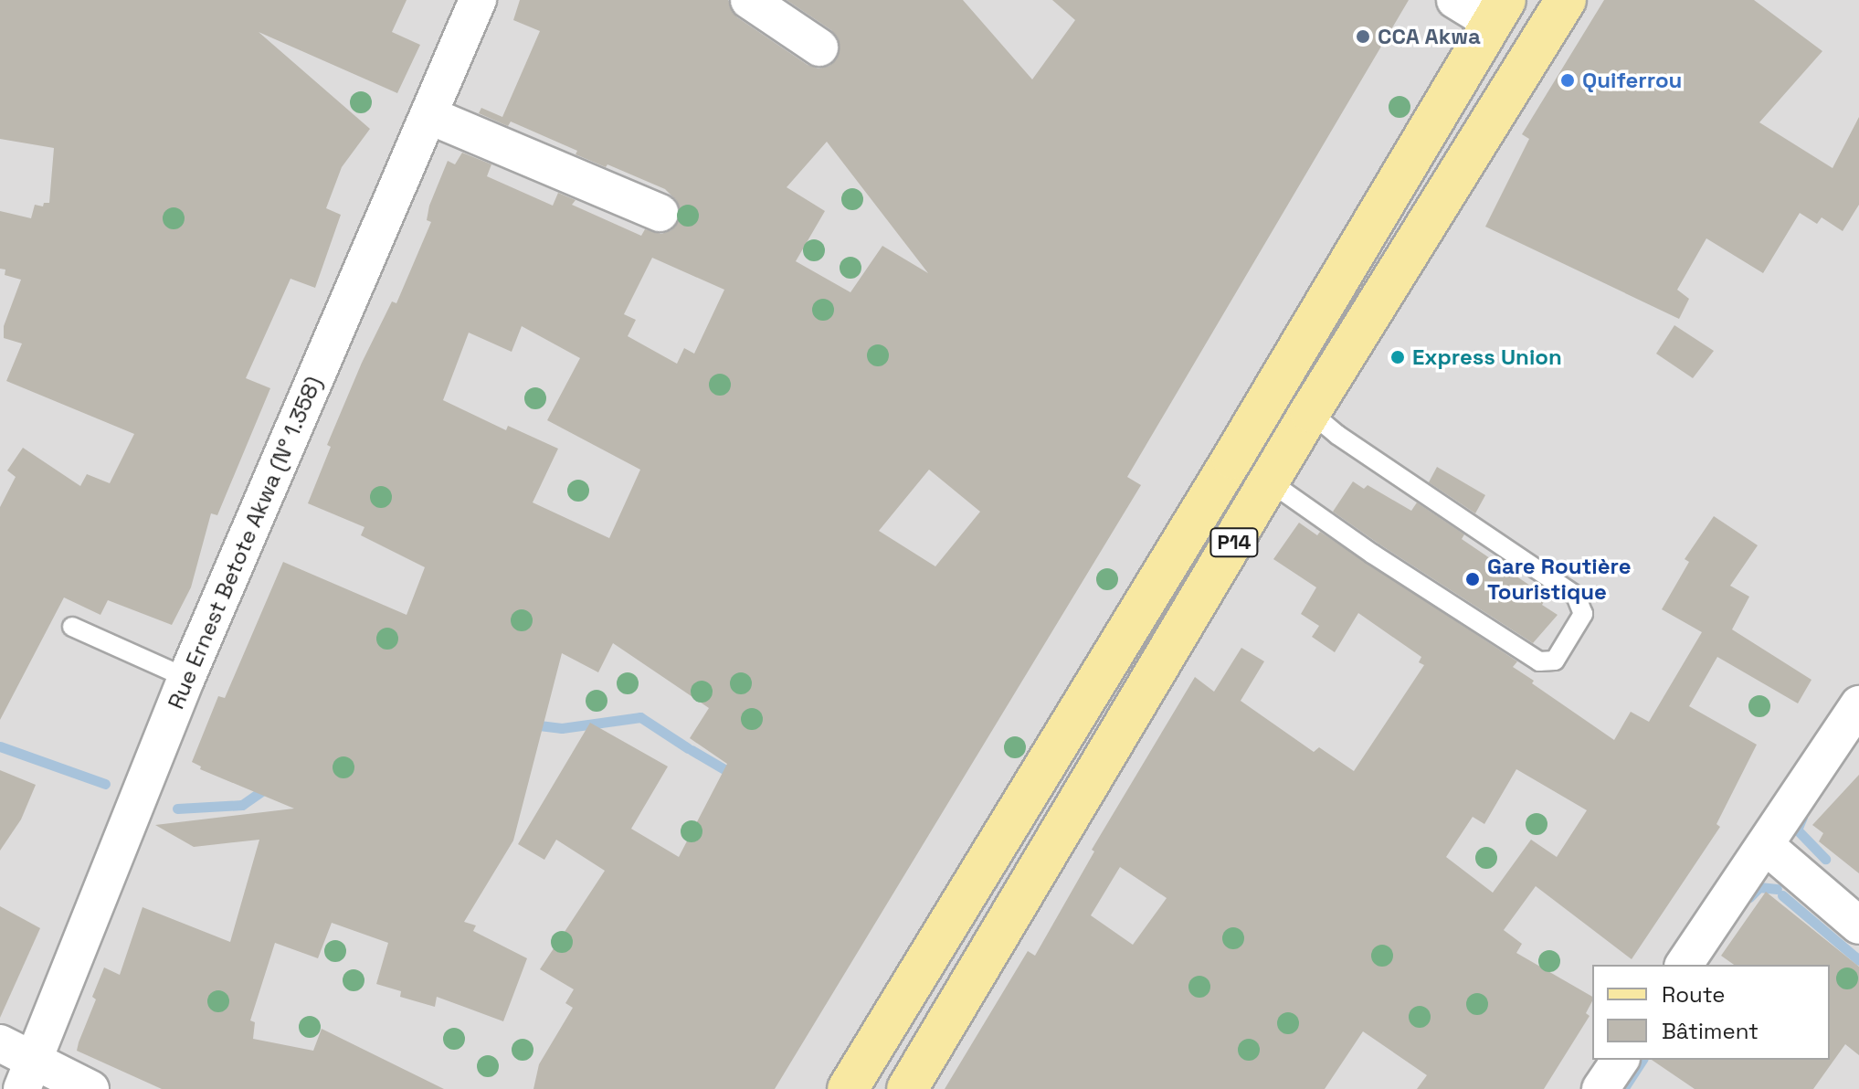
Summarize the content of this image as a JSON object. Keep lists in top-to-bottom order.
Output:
{
  "streets": {
    "main road": ["P14"],
    "street": ["Rue Ernest Betote Akwa (N° 1.358)"]
  },
  "places": [
    "CCA Akwa",
    "Quiferrou",
    "Express Union",
    "Gare Routière Touristique"
  ],
  "legend": ["Route", "Bâtiment"]
}
